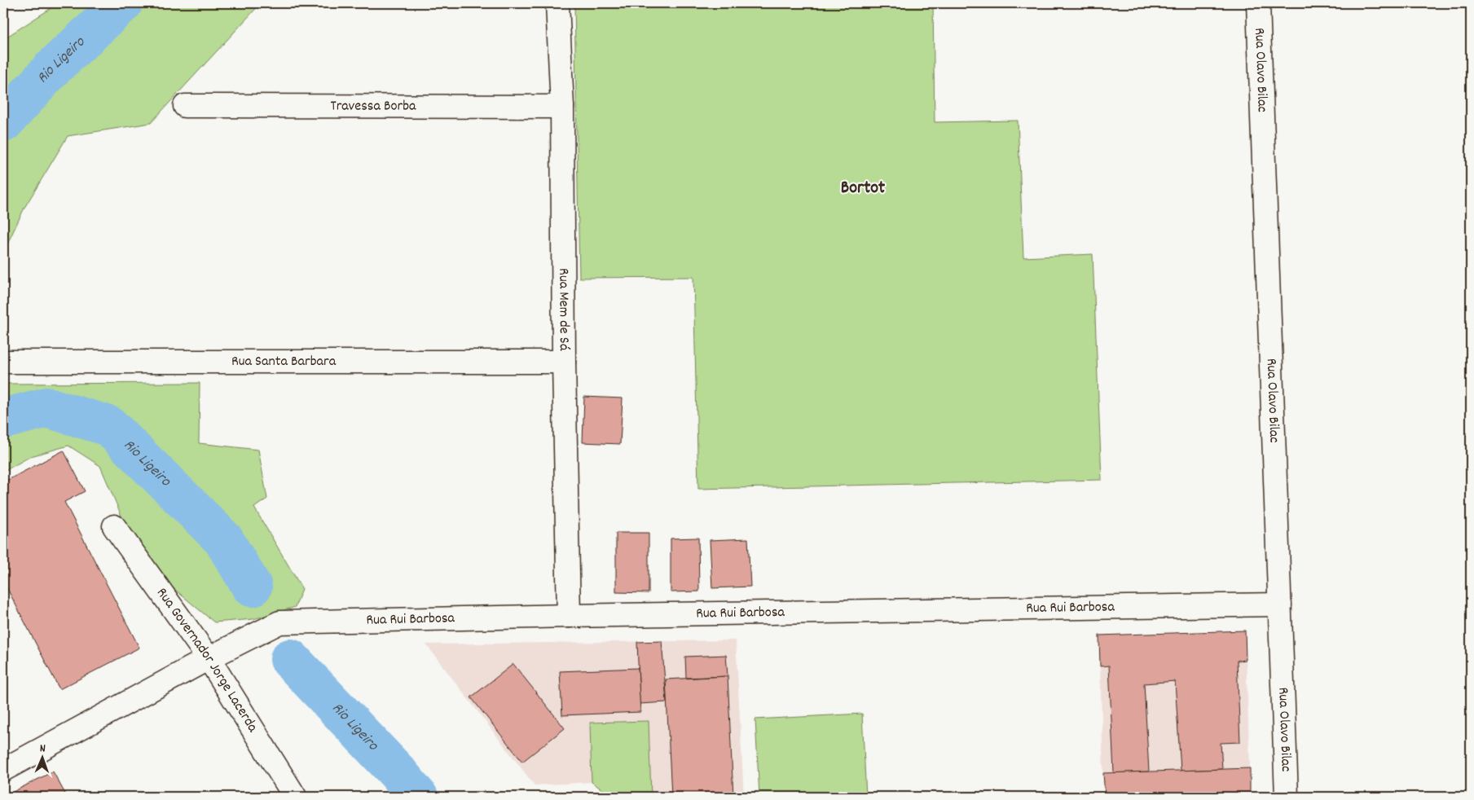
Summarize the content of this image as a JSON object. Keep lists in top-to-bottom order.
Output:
{
  "streets": {
    "street": [
      "Rua Olavo Bilac",
      "Travessa Borba",
      "Rua Mem de Sá",
      "Rua Santa Barbara",
      "Rua Rui Barbosa",
      "Rua Governador Jorge Lacerda"
    ]
  },
  "crossings": [
    ["Rua Olavo Bilac", "Rua Rui Barbosa"],
    ["Travessa Borba", "Rua Mem de Sá"],
    ["Rua Mem de Sá", "Rua Santa Barbara"],
    ["Rua Mem de Sá", "Rua Rui Barbosa"],
    ["Rua Rui Barbosa", "Rua Governador Jorge Lacerda"]
  ],
  "districts": ["Bortot"],
  "water": ["Rio Ligeiro"],
  "north": "top"
}
